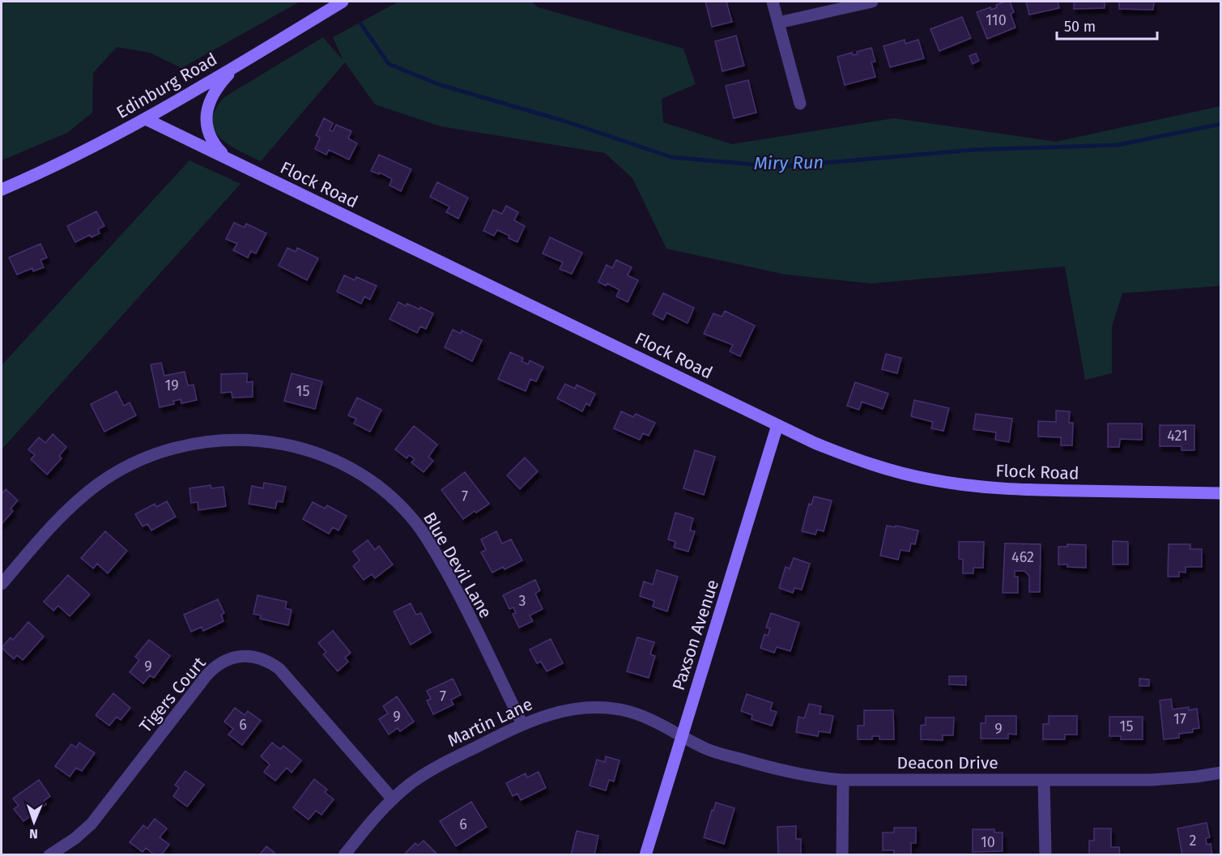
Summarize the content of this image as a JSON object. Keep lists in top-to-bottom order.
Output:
{
  "streets": {
    "main road": ["Edinburg Road", "Flock Road", "Paxson Avenue"],
    "street": [
      "Blue Devil Lane",
      "Tigers Court",
      "Martin Lane",
      "Deacon Drive"
    ]
  },
  "crossings": [
    ["Edinburg Road", "Flock Road"],
    ["Flock Road", "Paxson Avenue"],
    ["Blue Devil Lane", "Martin Lane"],
    ["Paxson Avenue", "Martin Lane"],
    ["Paxson Avenue", "Deacon Drive"],
    ["Tigers Court", "Martin Lane"],
    ["Martin Lane", "Deacon Drive"]
  ],
  "water": ["Miry Run"],
  "house_numbers": [
    "110",
    "19",
    "15",
    "421",
    "7",
    "462",
    "3",
    "9",
    "7",
    "9",
    "17",
    "6",
    "15",
    "9",
    "6",
    "2",
    "10"
  ],
  "scale_bar": "50 m",
  "north": "bottom"
}
